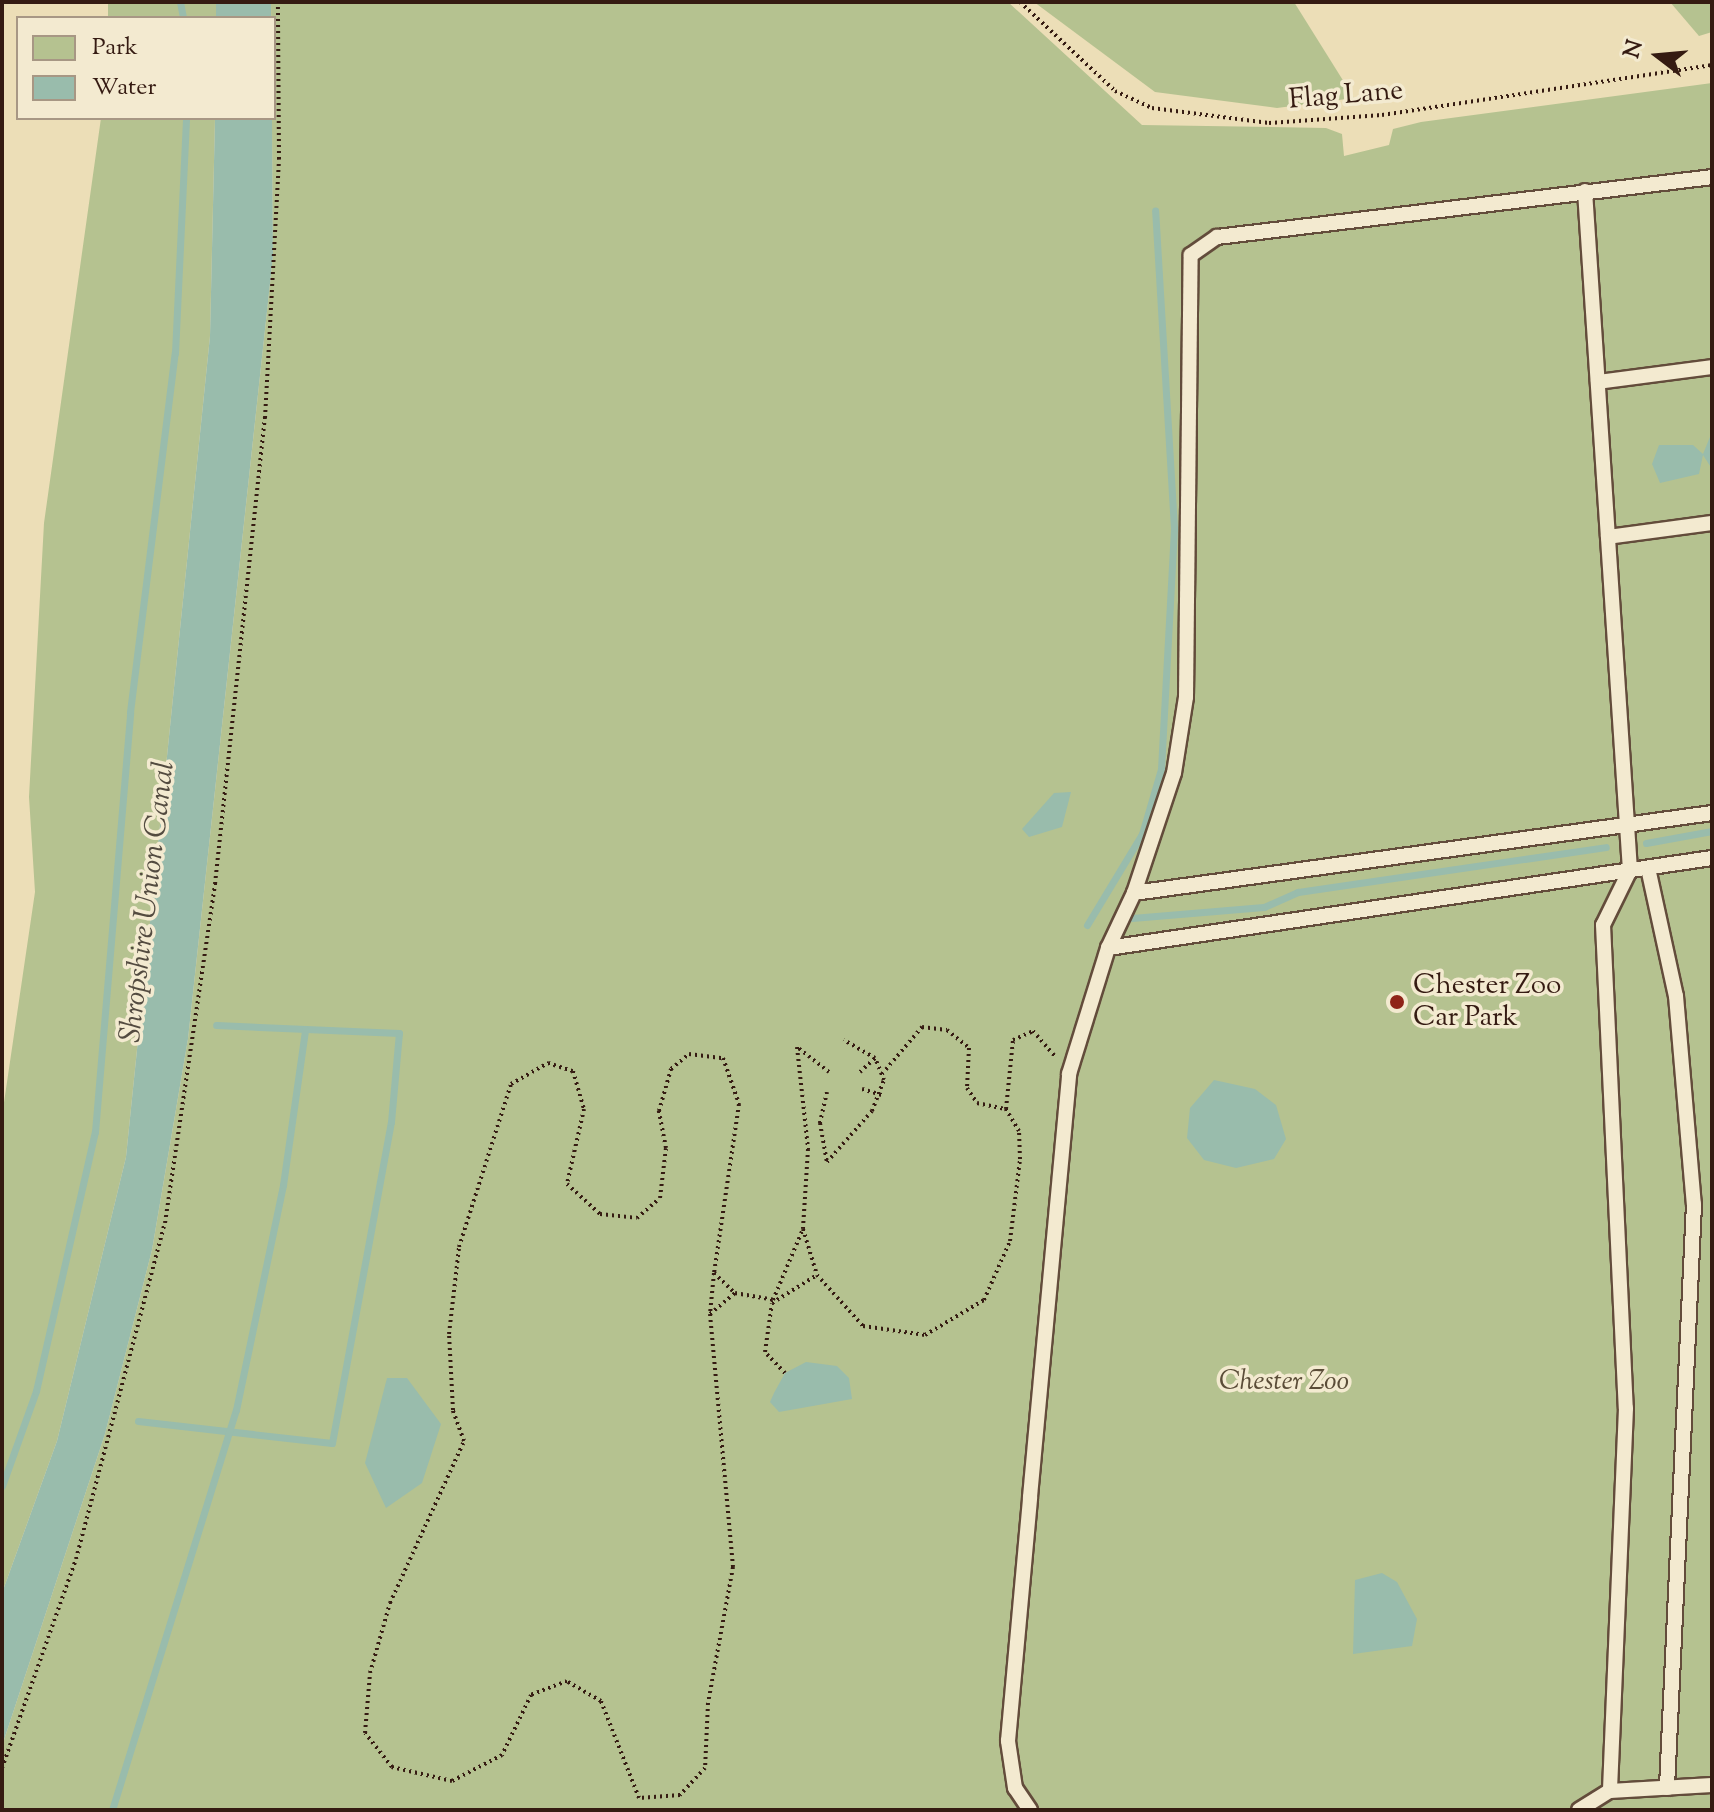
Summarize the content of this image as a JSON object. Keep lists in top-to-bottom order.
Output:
{
  "streets": {
    "path": ["Flag Lane"]
  },
  "water": ["Shropshire Union Canal"],
  "parks": ["Chester Zoo"],
  "places": ["Chester Zoo Car Park"],
  "legend": ["Park", "Water"],
  "north": "left"
}
